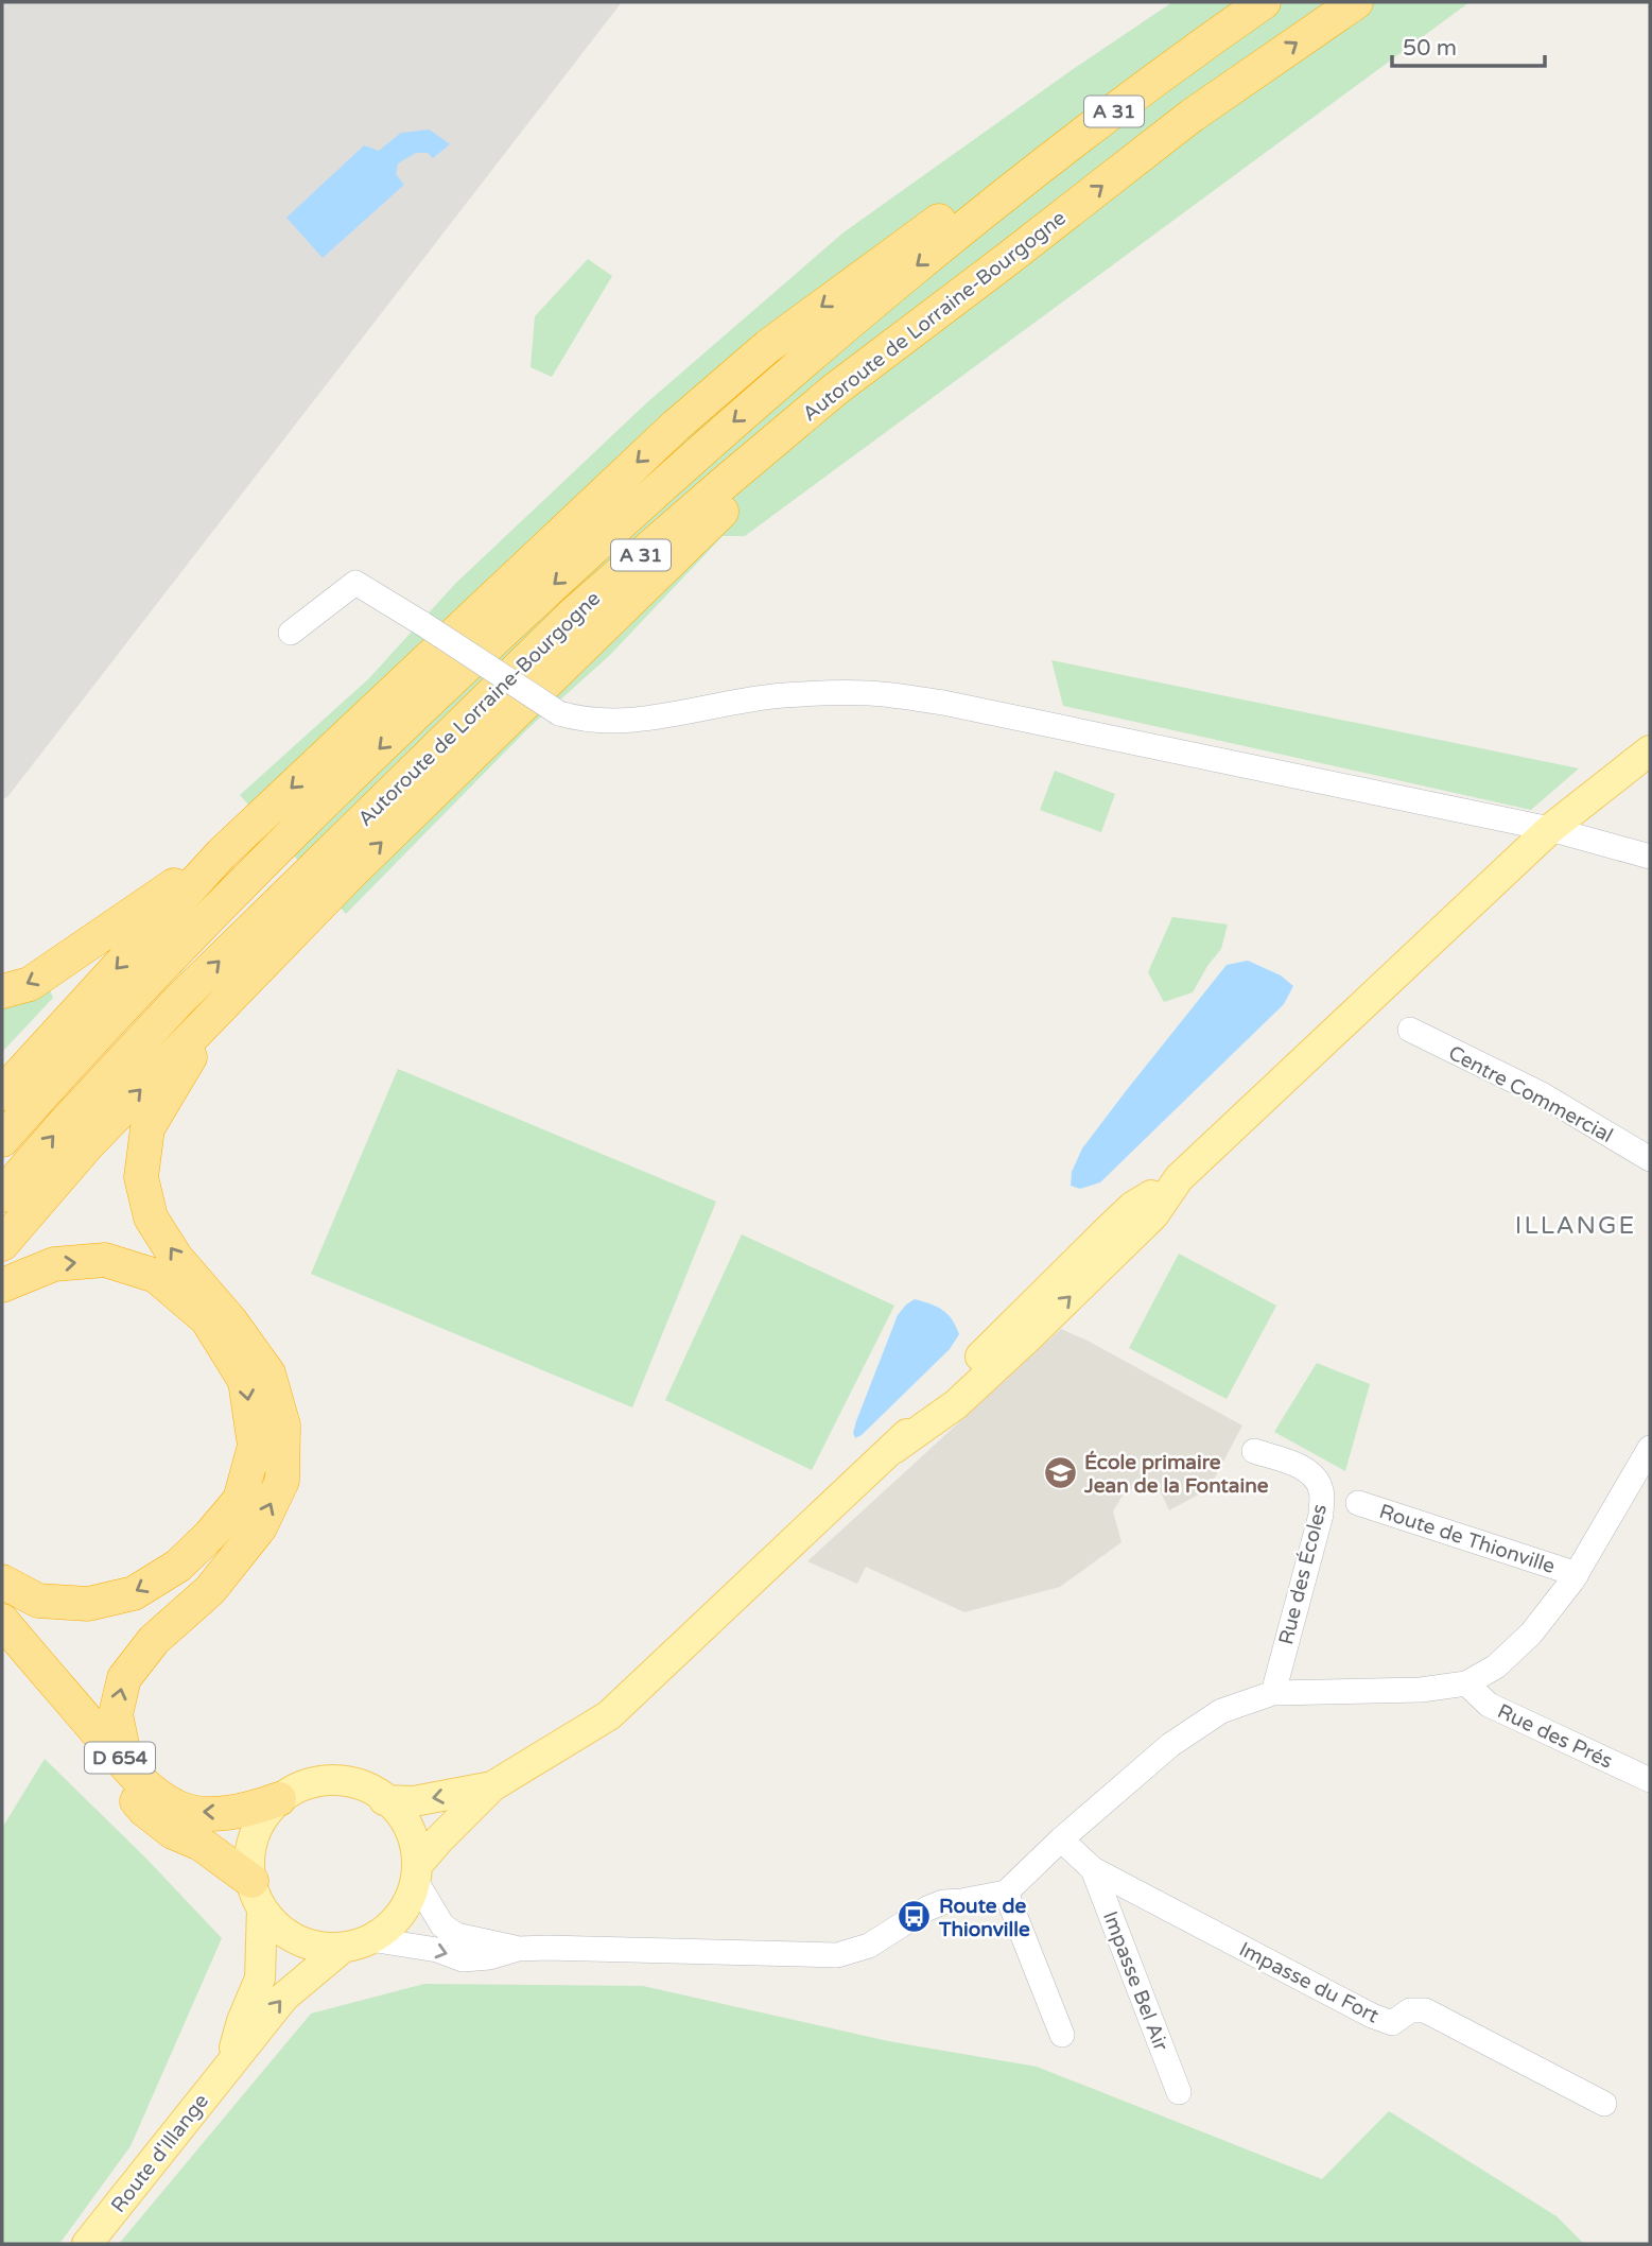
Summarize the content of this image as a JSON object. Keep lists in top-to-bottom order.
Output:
{
  "streets": {
    "highway": ["A 31", "Autoroute de Lorraine-Bourgogne", "D 654"],
    "main road": ["Route d'Illange"],
    "street": [
      "Centre Commercial",
      "Route de Thionville",
      "Rue des Écoles",
      "Rue des Prés",
      "Impasse Bel Air",
      "Impasse du Fort"
    ]
  },
  "crossings": [
    ["Route de Thionville", "Rue des Écoles"],
    ["Route de Thionville", "Rue des Prés"],
    ["Route de Thionville", "Impasse du Fort"],
    ["D 654", "Route d'Illange"],
    ["Impasse Bel Air", "Impasse du Fort"]
  ],
  "districts": ["ILLANGE"],
  "places": {
    "school or university": ["École primaire Jean de la Fontaine"],
    "bus stop": ["Route de Thionville"]
  },
  "scale_bar": "50 m"
}
